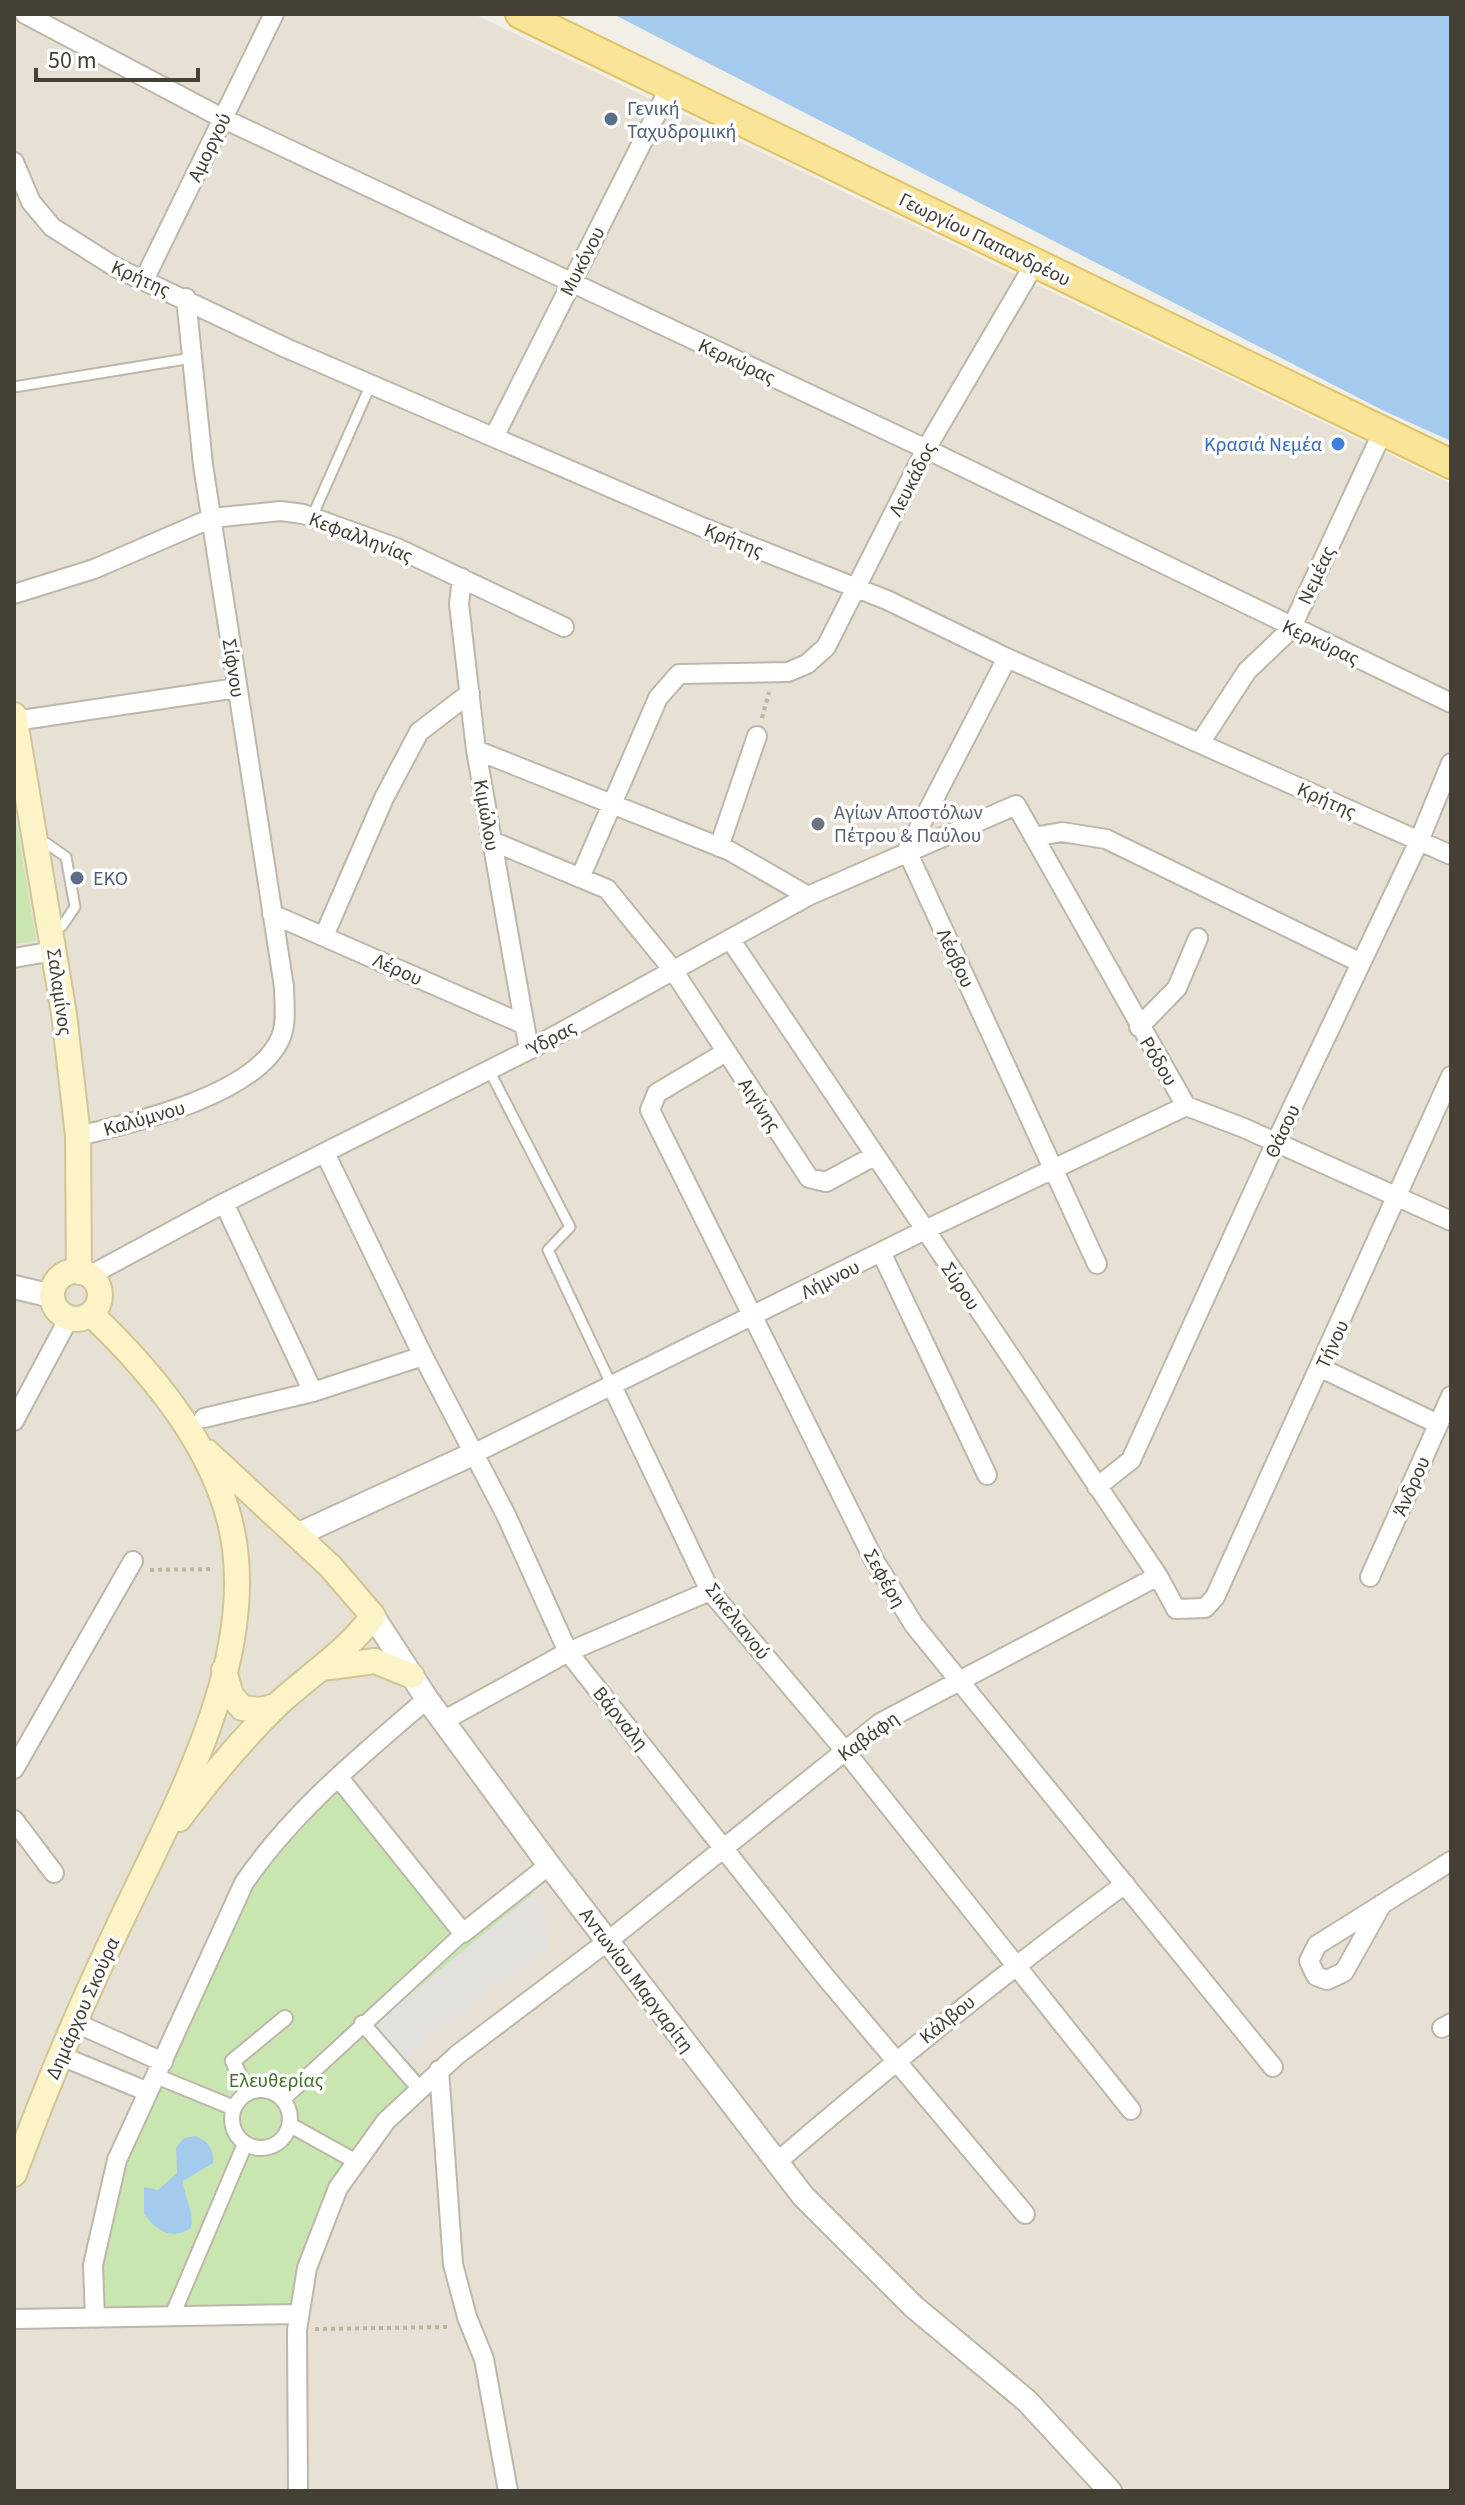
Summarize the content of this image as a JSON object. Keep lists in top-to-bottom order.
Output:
{
  "streets": {
    "main road": [
      "Γεωργίου Παπανδρέου",
      "Σαλαμίνος",
      "Αντωνίου Μαργαρίτη",
      "Δημάρχου Σκούρα"
    ],
    "street": [
      "Αμοργού",
      "Μυκόνου",
      "Κρήτης",
      "Κερκύρας",
      "Λευκάδος",
      "Κεφαλληνίας",
      "Νεμέας",
      "Σίφνου",
      "Κιμώλου",
      "Λέσβου",
      "Λέρου",
      "Ύδρας",
      "Ρόδου",
      "Αιγίνης",
      "Καλύμνου",
      "Θάσου",
      "Λήμνου",
      "Σύρου",
      "Τήνου",
      "Άνδρου",
      "Σεφέρη",
      "Σικελιανού",
      "Βάρναλη",
      "Καβάφη",
      "Κάλβου"
    ]
  },
  "crossings": [
    ["Αμοργού", "Κρήτης"],
    ["Αμοργού", "Κερκύρας"],
    ["Γεωργίου Παπανδρέου", "Μυκόνου"],
    ["Γεωργίου Παπανδρέου", "Λευκάδος"],
    ["Γεωργίου Παπανδρέου", "Νεμέας"],
    ["Μυκόνου", "Κρήτης"],
    ["Μυκόνου", "Κερκύρας"],
    ["Κρήτης", "Λευκάδος"],
    ["Κρήτης", "Νεμέας"],
    ["Κρήτης", "Σίφνου"],
    ["Κρήτης", "Θάσου"],
    ["Κερκύρας", "Λευκάδος"],
    ["Κερκύρας", "Νεμέας"],
    ["Λευκάδος", "Αιγίνης"],
    ["Κεφαλληνίας", "Σίφνου"],
    ["Κεφαλληνίας", "Κιμώλου"],
    ["Σίφνου", "Λέρου"],
    ["Σίφνου", "Καλύμνου"],
    ["Κιμώλου", "Λέρου"],
    ["Κιμώλου", "Ύδρας"],
    ["Κιμώλου", "Αιγίνης"],
    ["Λέσβου", "Ύδρας"],
    ["Λέσβου", "Λήμνου"],
    ["Σαλαμίνος", "Ύδρας"],
    ["Σαλαμίνος", "Καλύμνου"],
    ["Ύδρας", "Ρόδου"],
    ["Ύδρας", "Αιγίνης"],
    ["Ύδρας", "Σύρου"],
    ["Ύδρας", "Σικελιανού"],
    ["Ύδρας", "Βάρναλη"],
    ["Ρόδου", "Θάσου"],
    ["Ρόδου", "Λήμνου"],
    ["Ρόδου", "Τήνου"],
    ["Αιγίνης", "Σύρου"],
    ["Αιγίνης", "Σεφέρη"],
    ["Θάσου", "Σύρου"],
    ["Λήμνου", "Σύρου"],
    ["Λήμνου", "Σεφέρη"],
    ["Λήμνου", "Σικελιανού"],
    ["Λήμνου", "Βάρναλη"],
    ["Σύρου", "Τήνου"],
    ["Σύρου", "Καβάφη"],
    ["Σεφέρη", "Καβάφη"],
    ["Σεφέρη", "Κάλβου"],
    ["Σικελιανού", "Καβάφη"],
    ["Σικελιανού", "Κάλβου"],
    ["Βάρναλη", "Καβάφη"],
    ["Βάρναλη", "Κάλβου"],
    ["Καβάφη", "Αντωνίου Μαργαρίτη"],
    ["Αντωνίου Μαργαρίτη", "Κάλβου"]
  ],
  "parks": ["Ελευθερίας"],
  "places": [
    "Γενική Ταχυδρομική",
    "Κρασιά Νεμέα",
    "Αγίων Αποστόλων Πέτρου & Παύλου",
    "EKO"
  ],
  "scale_bar": "50 m"
}
